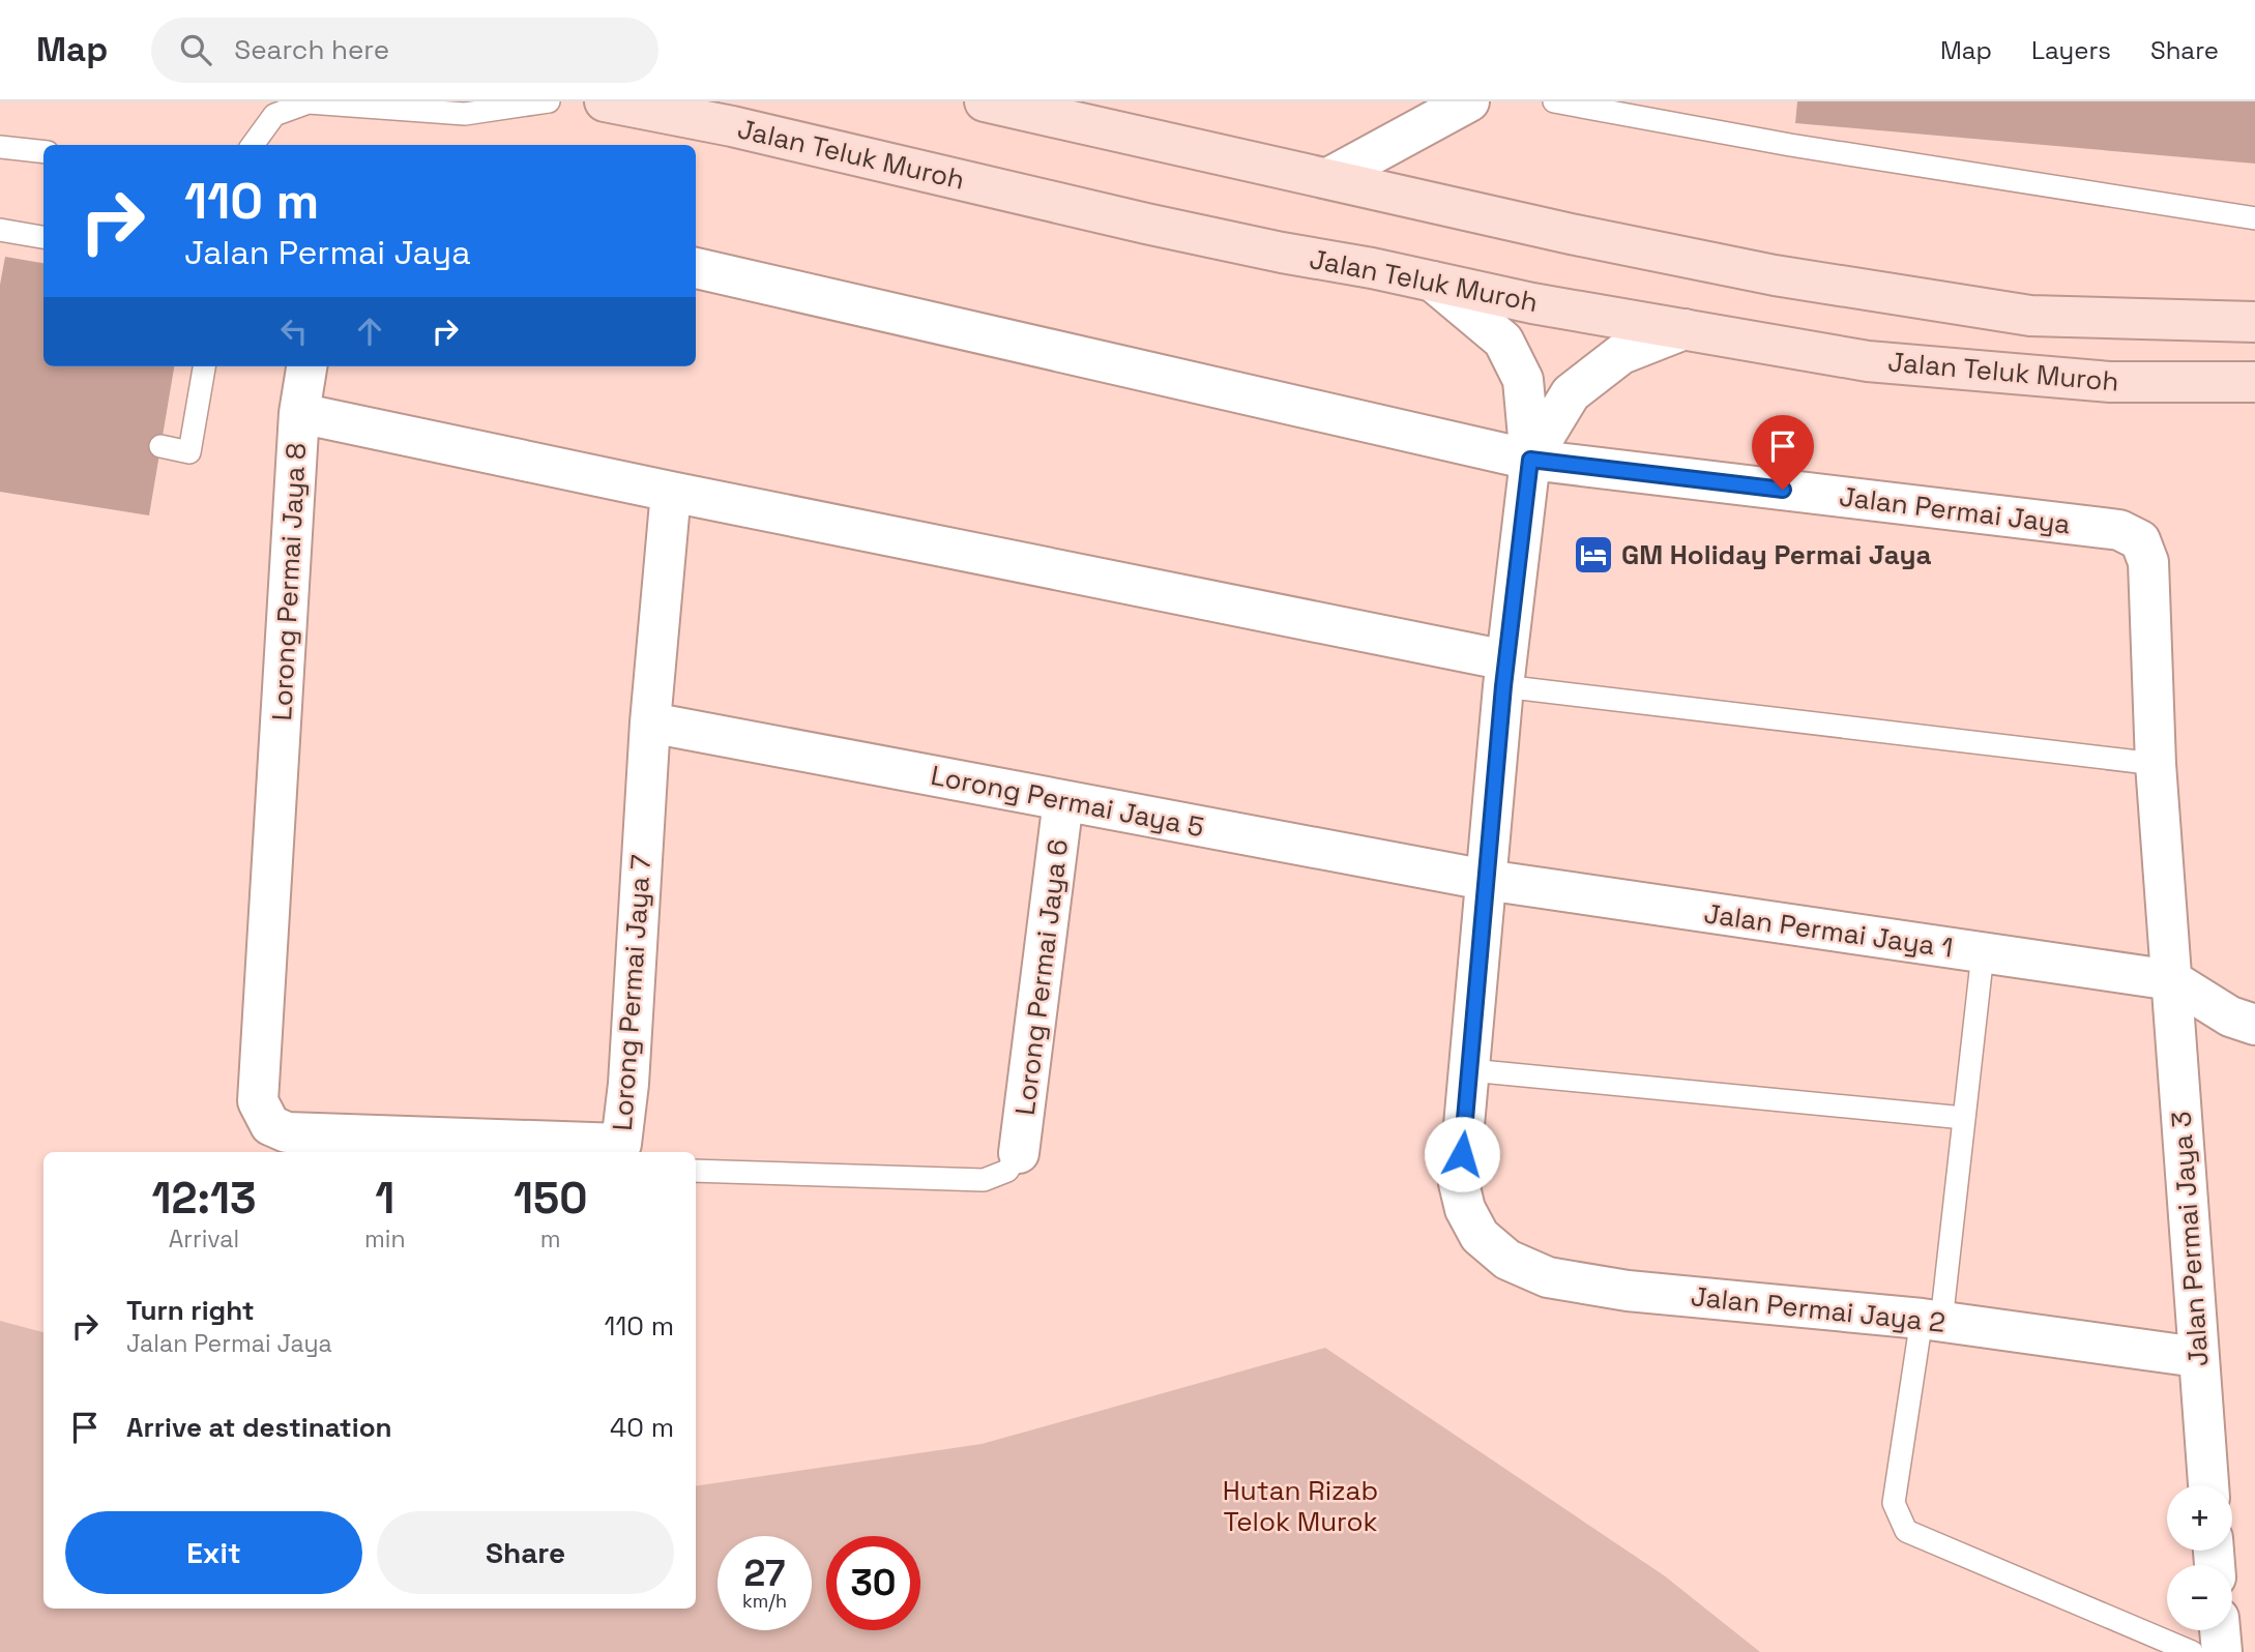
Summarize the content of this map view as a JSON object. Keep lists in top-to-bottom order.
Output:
{
  "streets": {
    "main road": ["Jalan Teluk Muroh"],
    "street": [
      "Jalan Permai Jaya",
      "Lorong Permai Jaya 8",
      "Lorong Permai Jaya 5",
      "Jalan Permai Jaya 1",
      "Lorong Permai Jaya 6",
      "Lorong Permai Jaya 7",
      "Jalan Permai Jaya 3",
      "Jalan Permai Jaya 2"
    ]
  },
  "crossings": [
    ["Jalan Permai Jaya", "Jalan Permai Jaya 3"],
    ["Lorong Permai Jaya 8", "Lorong Permai Jaya 7"],
    ["Lorong Permai Jaya 5", "Jalan Permai Jaya 1"],
    ["Lorong Permai Jaya 5", "Lorong Permai Jaya 6"],
    ["Lorong Permai Jaya 5", "Lorong Permai Jaya 7"],
    ["Jalan Permai Jaya 1", "Jalan Permai Jaya 3"],
    ["Jalan Permai Jaya 3", "Jalan Permai Jaya 2"]
  ],
  "parks": ["Hutan Rizab Telok Murok"],
  "places": {
    "hotel": ["GM Holiday Permai Jaya"]
  },
  "page": {
    "header": "Map",
    "search": "Search here",
    "nav": ["Map", "Layers", "Share"],
    "turn": ["110 m", "Jalan Permai Jaya"],
    "eta": [
      "12:13",
      "Arrival",
      "1",
      "min",
      "150",
      "m"
    ],
    "list": [
      {
        "name": "Turn right",
        "note": "Jalan Permai Jaya",
        "value": "110 m"
      },
      {
        "name": "Arrive at destination",
        "value": "40 m"
      }
    ],
    "map_buttons": ["+", "−"],
    "buttons": ["Exit", "Share"],
    "speed": "27 km/h",
    "limit": "30"
  }
}
